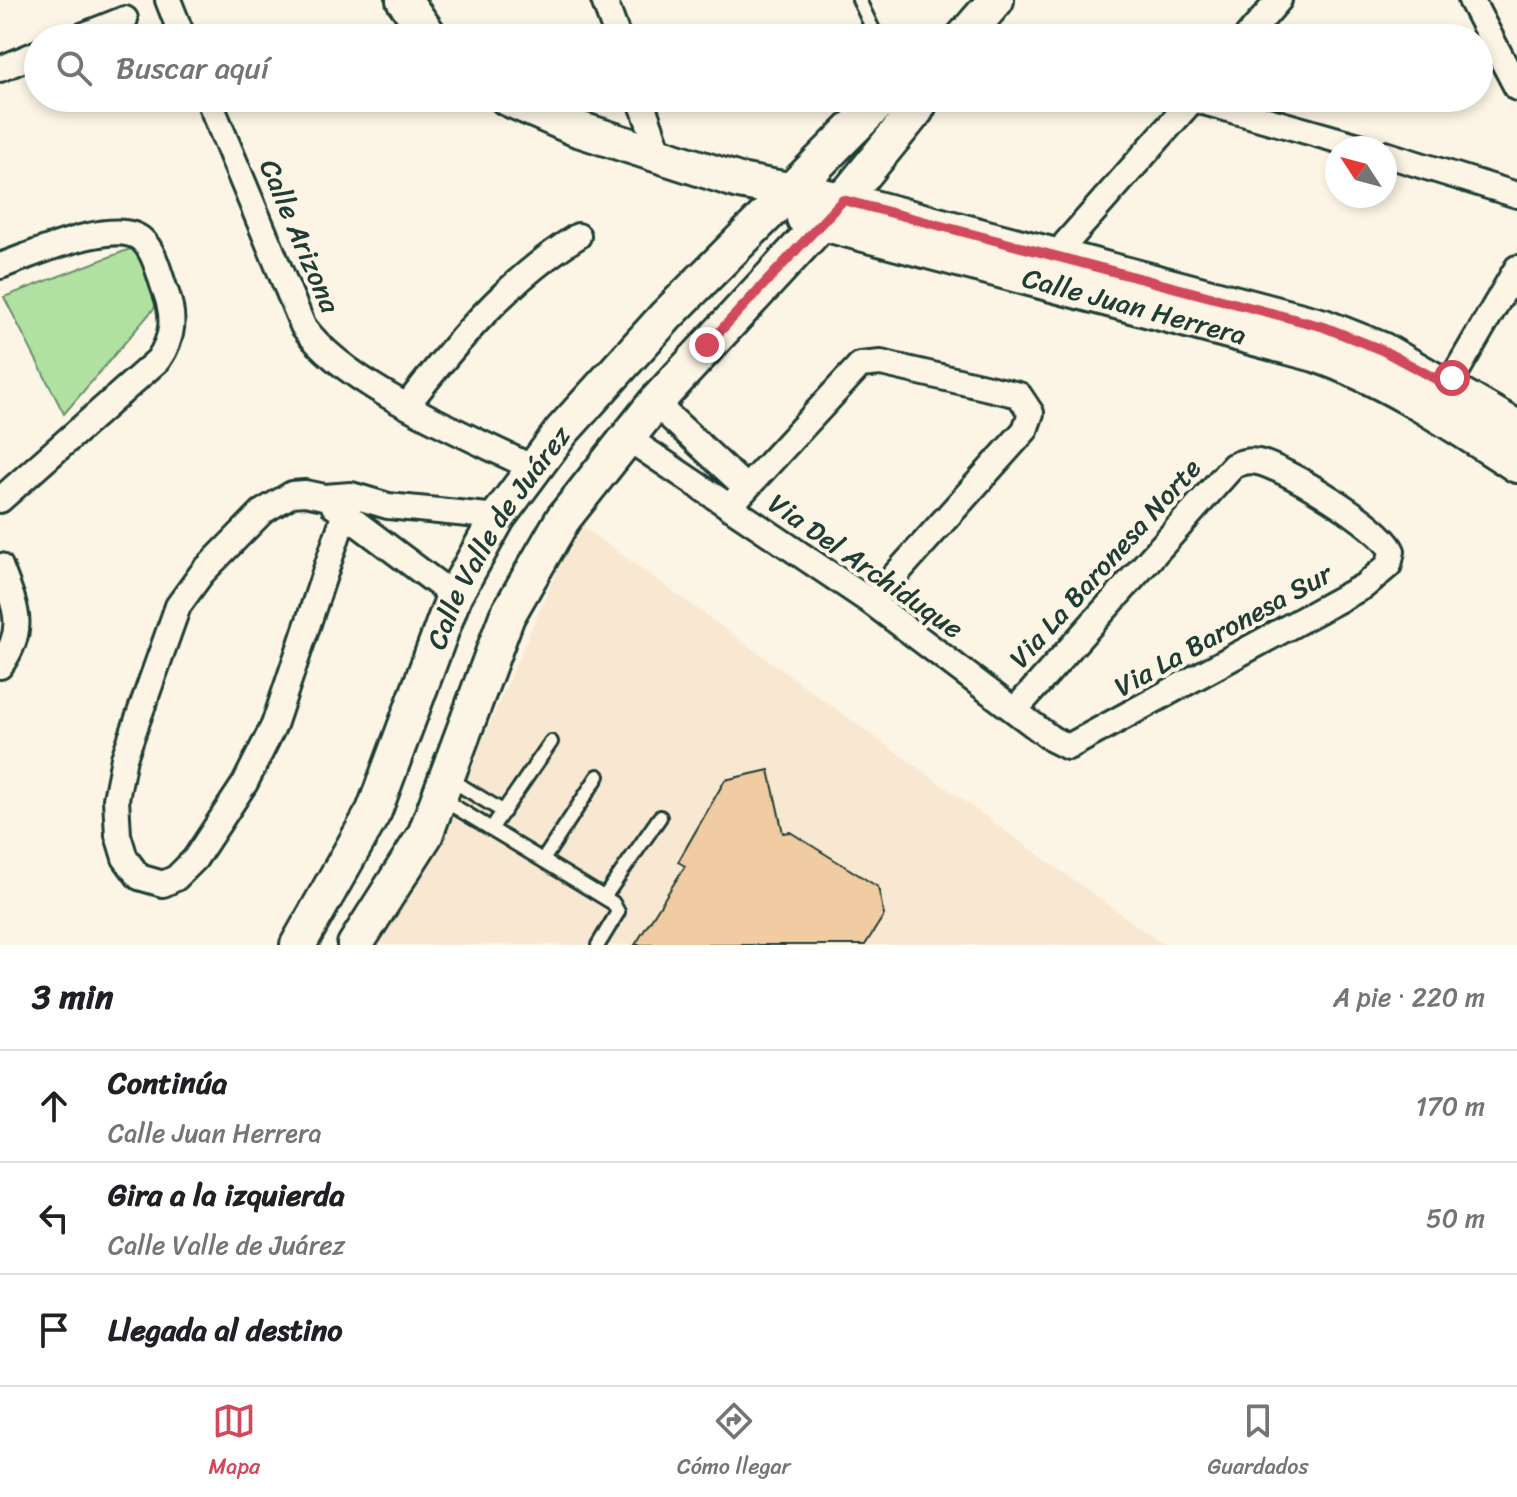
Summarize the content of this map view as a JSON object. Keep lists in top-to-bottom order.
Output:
{
  "streets": {
    "street": [
      "Calle Arizona",
      "Calle Juan Herrera",
      "Calle Valle de Juárez",
      "Via La Baronesa Norte",
      "Via Del Archiduque",
      "Via La Baronesa Sur"
    ]
  },
  "crossings": [
    ["Calle Arizona", "Calle Valle de Juárez"],
    ["Calle Juan Herrera", "Calle Valle de Juárez"],
    ["Calle Valle de Juárez", "Via Del Archiduque"],
    ["Via La Baronesa Norte", "Via Del Archiduque"],
    ["Via La Baronesa Norte", "Via La Baronesa Sur"],
    ["Via Del Archiduque", "Via La Baronesa Sur"]
  ],
  "north": "top left",
  "page": {
    "search": "Buscar aquí",
    "heading": ["3 min", "A pie · 220 m"],
    "list": [
      ["Continúa", "Calle Juan Herrera", "170 m"],
      ["Gira a la izquierda", "Calle Valle de Juárez", "50 m"],
      "Llegada al destino"
    ],
    "nav": ["Mapa", "Cómo llegar", "Guardados"]
  }
}
